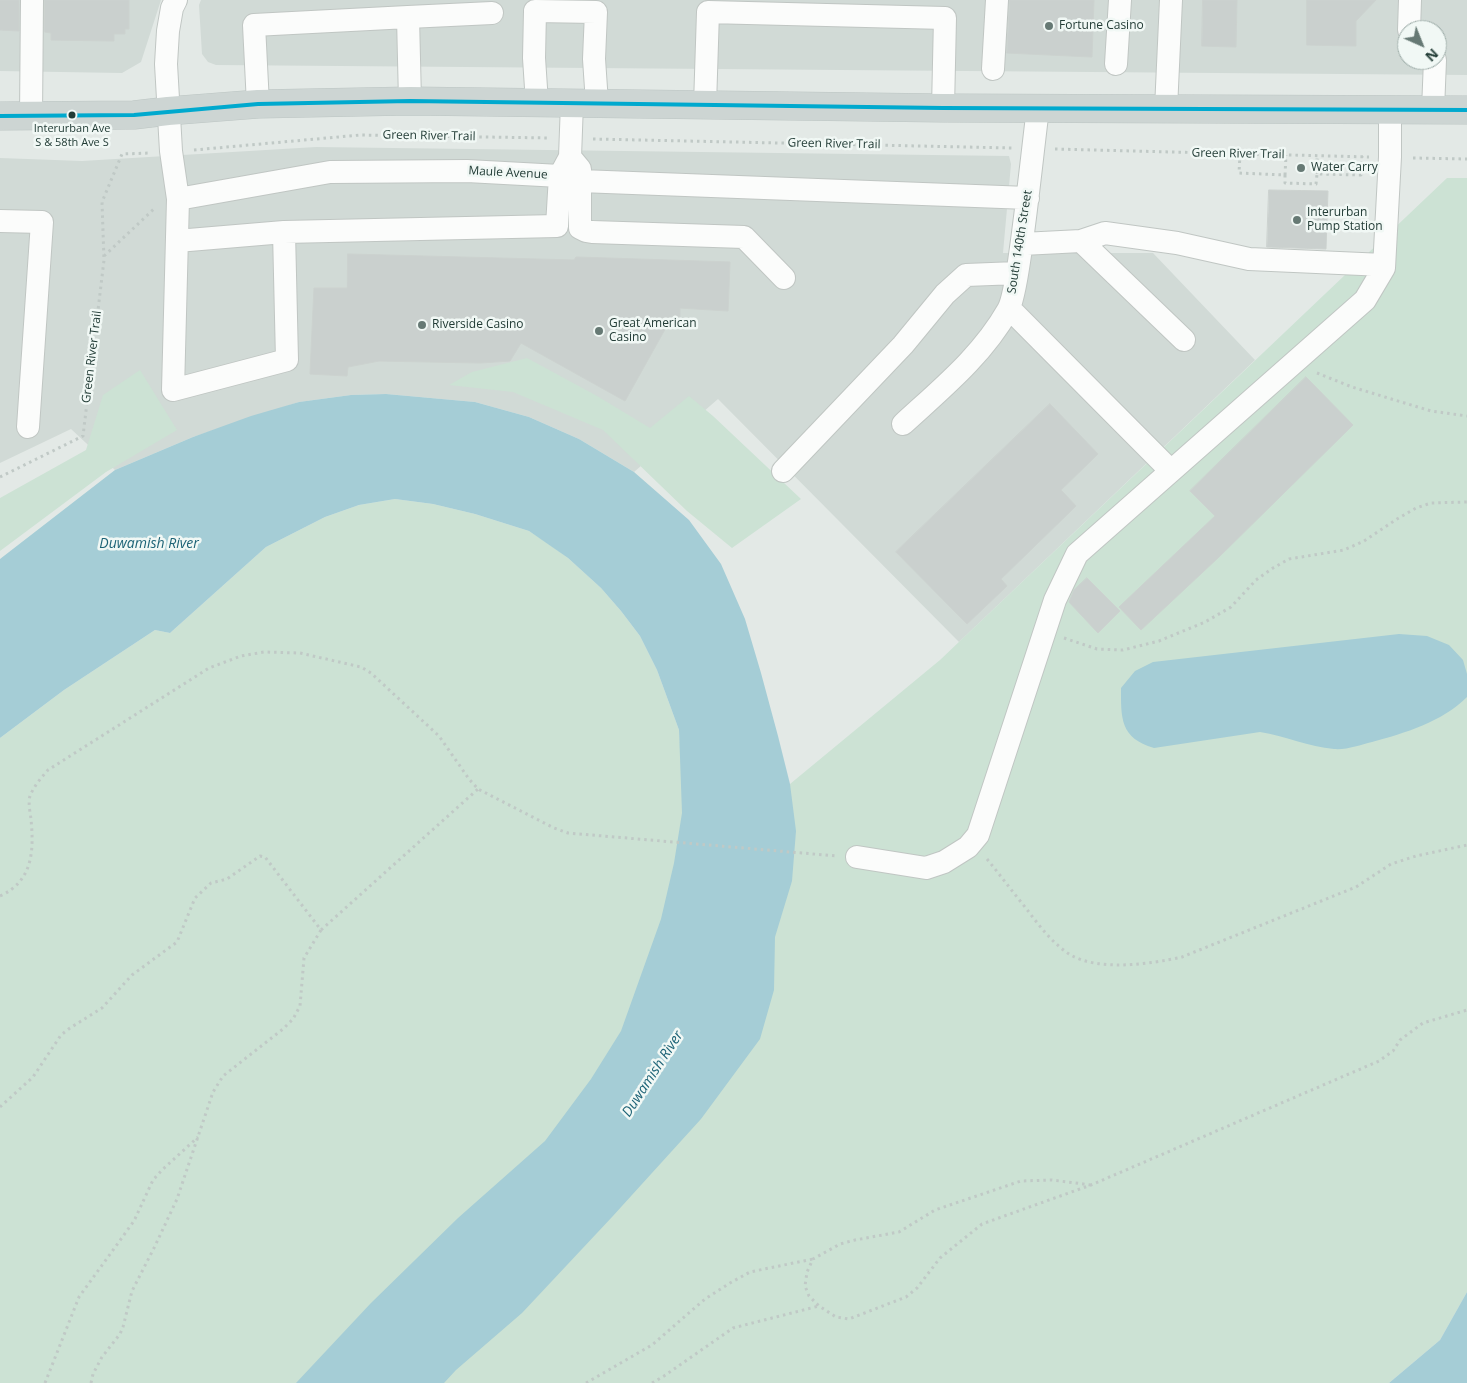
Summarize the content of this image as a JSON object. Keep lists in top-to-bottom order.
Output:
{
  "streets": {
    "street": ["Maule Avenue", "South 140th Street"],
    "path": ["Green River Trail"]
  },
  "crossings": [
    ["Green River Trail", "Maule Avenue"],
    ["Green River Trail", "South 140th Street"]
  ],
  "water": ["Duwamish River"],
  "places": [
    "Fortune Casino",
    "Interurban Ave S & 58th Ave S",
    "Water Carry",
    "Interurban Pump Station",
    "Riverside Casino",
    "Great American Casino"
  ],
  "north": "bottom right"
}
